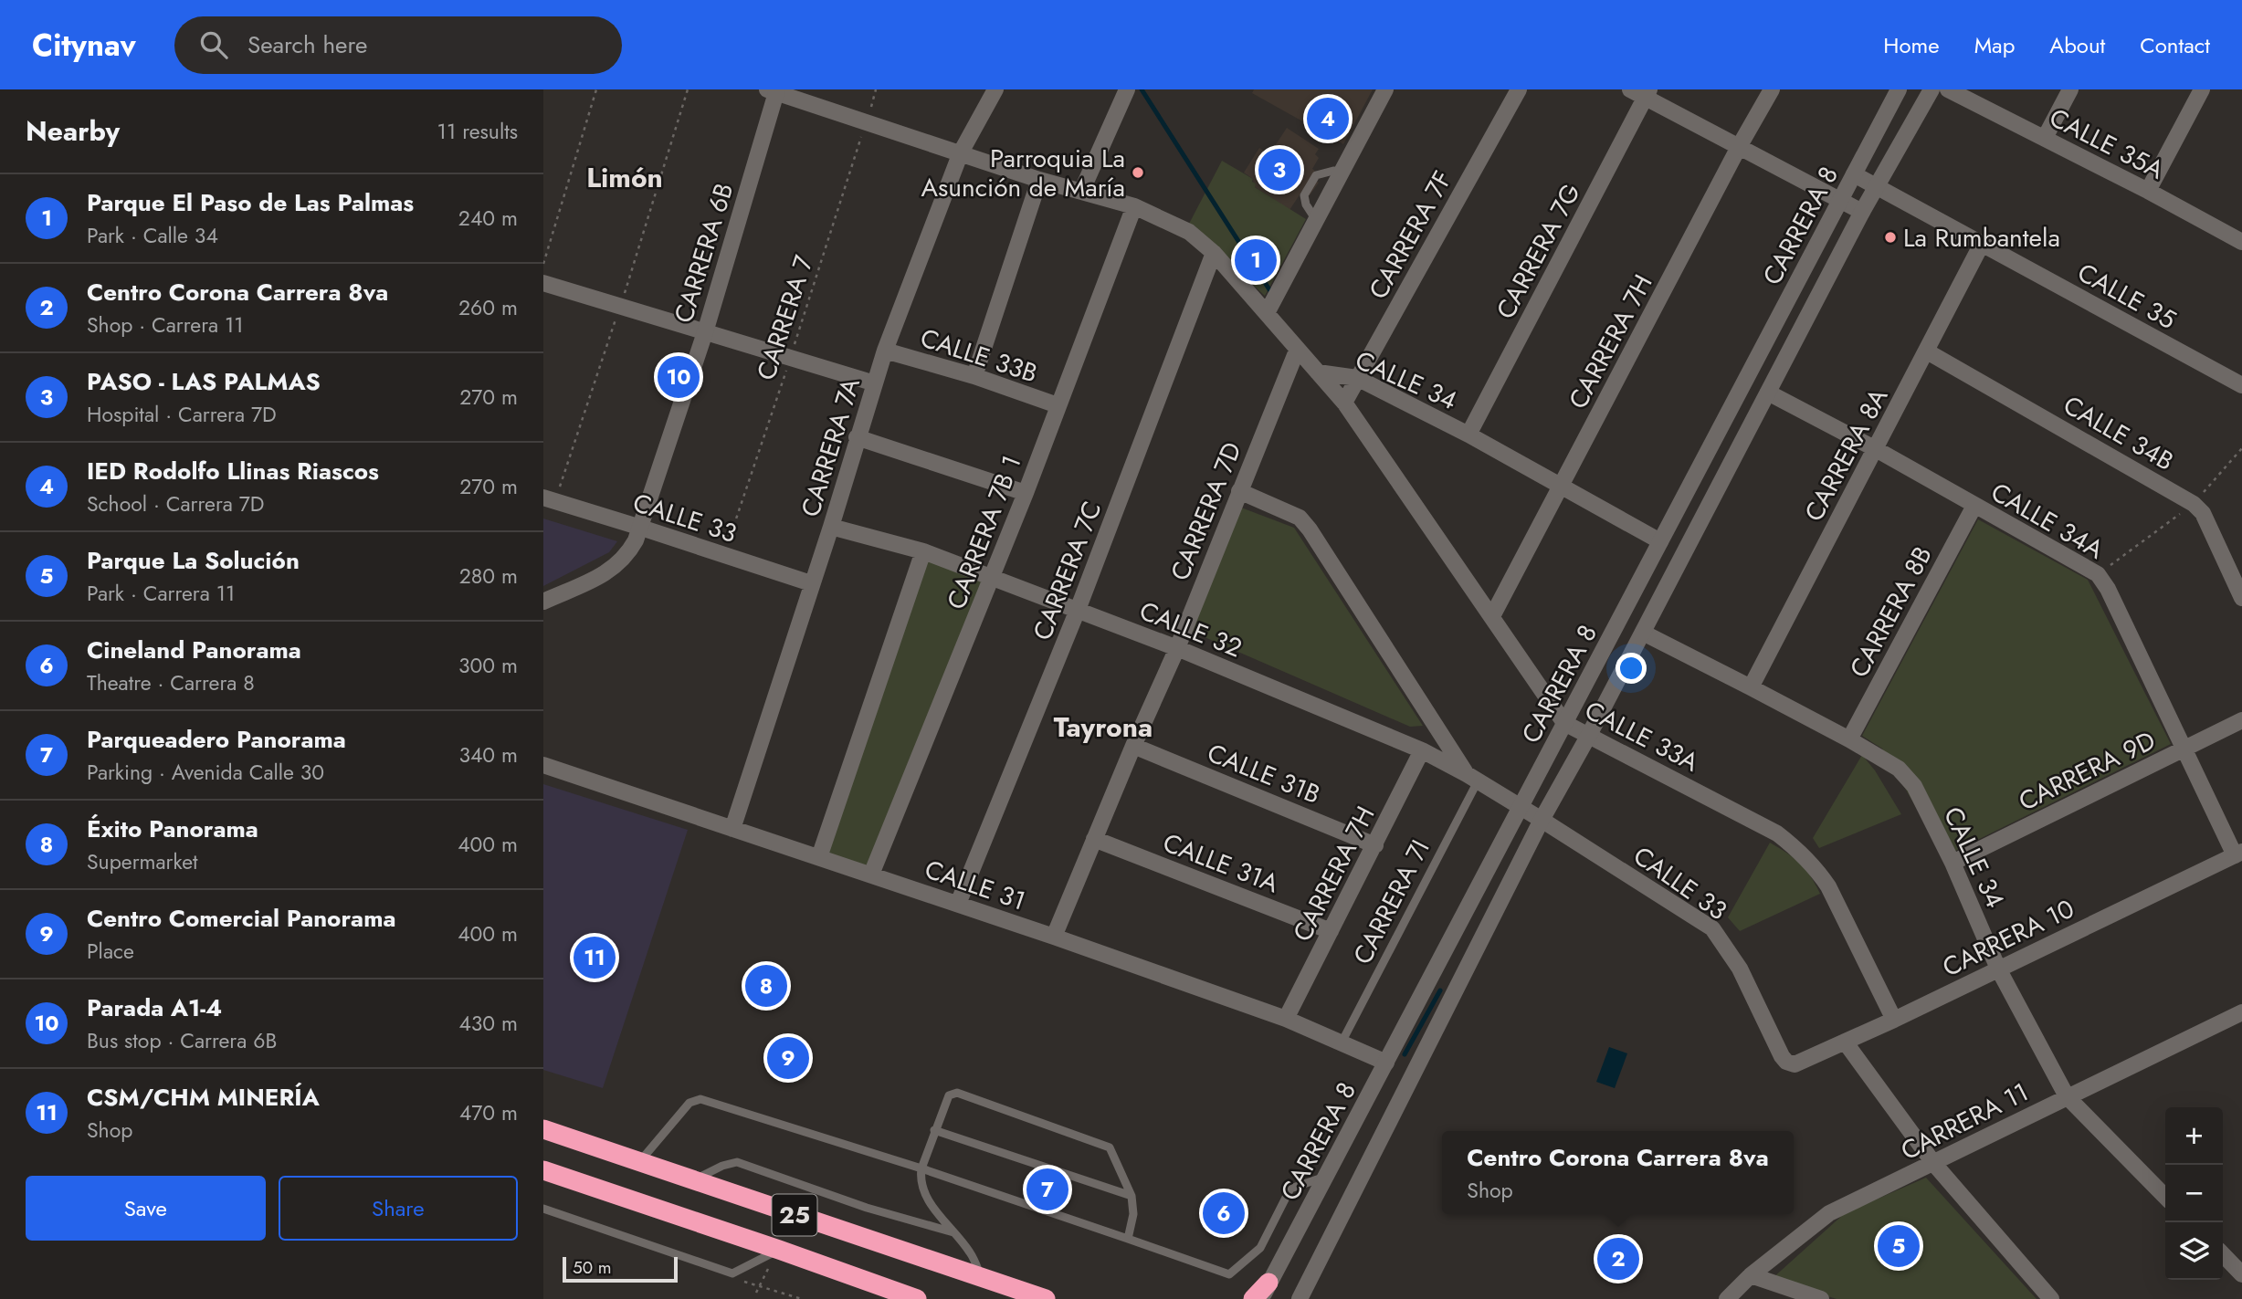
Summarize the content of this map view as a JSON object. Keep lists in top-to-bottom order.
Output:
{
  "streets": {
    "highway": ["25"],
    "street": [
      "CALLE 35A",
      "CARRERA 8",
      "CARRERA 7F",
      "CARRERA 7G",
      "CARRERA 6B",
      "CALLE 35",
      "CARRERA 7H",
      "CALLE 33B",
      "CALLE 34",
      "CALLE 34B",
      "CARRERA 7A",
      "CARRERA 8A",
      "CARRERA 7D",
      "CALLE 33",
      "CALLE 34A",
      "CARRERA 7B 1",
      "CARRERA 7C",
      "CARRERA 8B",
      "CALLE 32",
      "CALLE 33A",
      "CARRERA 9D",
      "CALLE 31B",
      "CALLE 31A",
      "CALLE 31",
      "CARRERA 10",
      "CARRERA 11"
    ],
    "lane": ["CARRERA 7I"],
    "path": ["CARRERA 7"]
  },
  "crossings": [
    ["CARRERA 8", "CALLE 35"],
    ["CARRERA 8", "CALLE 34"],
    ["CARRERA 8", "CALLE 33"],
    ["CARRERA 8", "CALLE 34A"],
    ["CARRERA 8", "CALLE 32"],
    ["CARRERA 8", "CALLE 33A"],
    ["CARRERA 8", "CALLE 31"],
    ["CARRERA 7F", "CALLE 34"],
    ["CARRERA 7F", "CALLE 33A"],
    ["CARRERA 7G", "CALLE 34"],
    ["CARRERA 6B", "CALLE 34"],
    ["CARRERA 6B", "CALLE 33"],
    ["CALLE 35", "CARRERA 8A"],
    ["CARRERA 7", "CALLE 34"],
    ["CARRERA 7", "CALLE 33"],
    ["CARRERA 7H", "CALLE 34"],
    ["CARRERA 7H", "CALLE 32"],
    ["CARRERA 7H", "CALLE 33A"],
    ["CARRERA 7H", "CALLE 31B"],
    ["CARRERA 7H", "CALLE 31A"],
    ["CARRERA 7H", "CALLE 31"],
    ["CALLE 33B", "CARRERA 7A"],
    ["CALLE 33B", "CARRERA 7B 1"],
    ["CALLE 34", "CARRERA 7A"],
    ["CALLE 34", "CARRERA 8A"],
    ["CALLE 34", "CARRERA 7D"],
    ["CALLE 34", "CARRERA 7B 1"],
    ["CALLE 34", "CARRERA 7C"],
    ["CALLE 34", "CARRERA 8B"],
    ["CALLE 34", "CALLE 33A"],
    ["CALLE 34", "CARRERA 9D"],
    ["CALLE 34", "CARRERA 10"],
    ["CALLE 34", "CARRERA 11"],
    ["CALLE 34B", "CARRERA 8A"],
    ["CARRERA 7A", "CALLE 33"],
    ["CARRERA 7A", "CALLE 32"],
    ["CARRERA 7A", "CALLE 31"],
    ["CARRERA 8A", "CALLE 34A"],
    ["CARRERA 7D", "CALLE 32"],
    ["CARRERA 7D", "CALLE 31B"],
    ["CARRERA 7D", "CALLE 31A"],
    ["CARRERA 7D", "CALLE 31"],
    ["CALLE 33", "CALLE 32"],
    ["CALLE 33", "CARRERA 10"],
    ["CALLE 34A", "CARRERA 8B"],
    ["CALLE 34A", "CARRERA 9D"],
    ["CALLE 34A", "CARRERA 10"],
    ["CARRERA 7B 1", "CALLE 32"],
    ["CARRERA 7B 1", "CALLE 31"],
    ["CARRERA 7C", "CALLE 32"],
    ["CARRERA 7C", "CALLE 31"],
    ["CALLE 32", "CARRERA 7I"],
    ["CALLE 33A", "CARRERA 10"],
    ["CALLE 31", "CARRERA 7I"]
  ],
  "districts": ["Limón", "Tayrona"],
  "places": ["Parroquia La Asunción de María", "La Rumbantela"],
  "scale_bar": "50 m",
  "page": {
    "header": "Citynav",
    "search": "Search here",
    "nav": [
      "Home",
      "Map",
      "About",
      "Contact"
    ],
    "heading": ["Nearby", "11 results"],
    "pins": [
      "4",
      "3",
      "1",
      "10",
      "11",
      "8",
      "9",
      "7",
      "6",
      "5",
      "2"
    ],
    "list": [
      {
        "mark": "1",
        "name": "Parque El Paso de Las Palmas",
        "note": "Park · Calle 34",
        "value": "240 m"
      },
      {
        "mark": "2",
        "name": "Centro Corona Carrera 8va",
        "note": "Shop · Carrera 11",
        "value": "260 m"
      },
      {
        "mark": "3",
        "name": "PASO - LAS PALMAS",
        "note": "Hospital · Carrera 7D",
        "value": "270 m"
      },
      {
        "mark": "4",
        "name": "IED Rodolfo Llinas Riascos",
        "note": "School · Carrera 7D",
        "value": "270 m"
      },
      {
        "mark": "5",
        "name": "Parque La Solución",
        "note": "Park · Carrera 11",
        "value": "280 m"
      },
      {
        "mark": "6",
        "name": "Cineland Panorama",
        "note": "Theatre · Carrera 8",
        "value": "300 m"
      },
      {
        "mark": "7",
        "name": "Parqueadero Panorama",
        "note": "Parking · Avenida Calle 30",
        "value": "340 m"
      },
      {
        "mark": "8",
        "name": "Éxito Panorama",
        "note": "Supermarket",
        "value": "400 m"
      },
      {
        "mark": "9",
        "name": "Centro Comercial Panorama",
        "note": "Place",
        "value": "400 m"
      },
      {
        "mark": "10",
        "name": "Parada A1-4",
        "note": "Bus stop · Carrera 6B",
        "value": "430 m"
      },
      {
        "mark": "11",
        "name": "CSM/CHM MINERÍA",
        "note": "Shop",
        "value": "470 m"
      }
    ],
    "map_buttons": ["+", "−"],
    "popup": ["Centro Corona Carrera 8va", "Shop"],
    "buttons": ["Save", "Share"],
    "scale": "50 m"
  }
}
